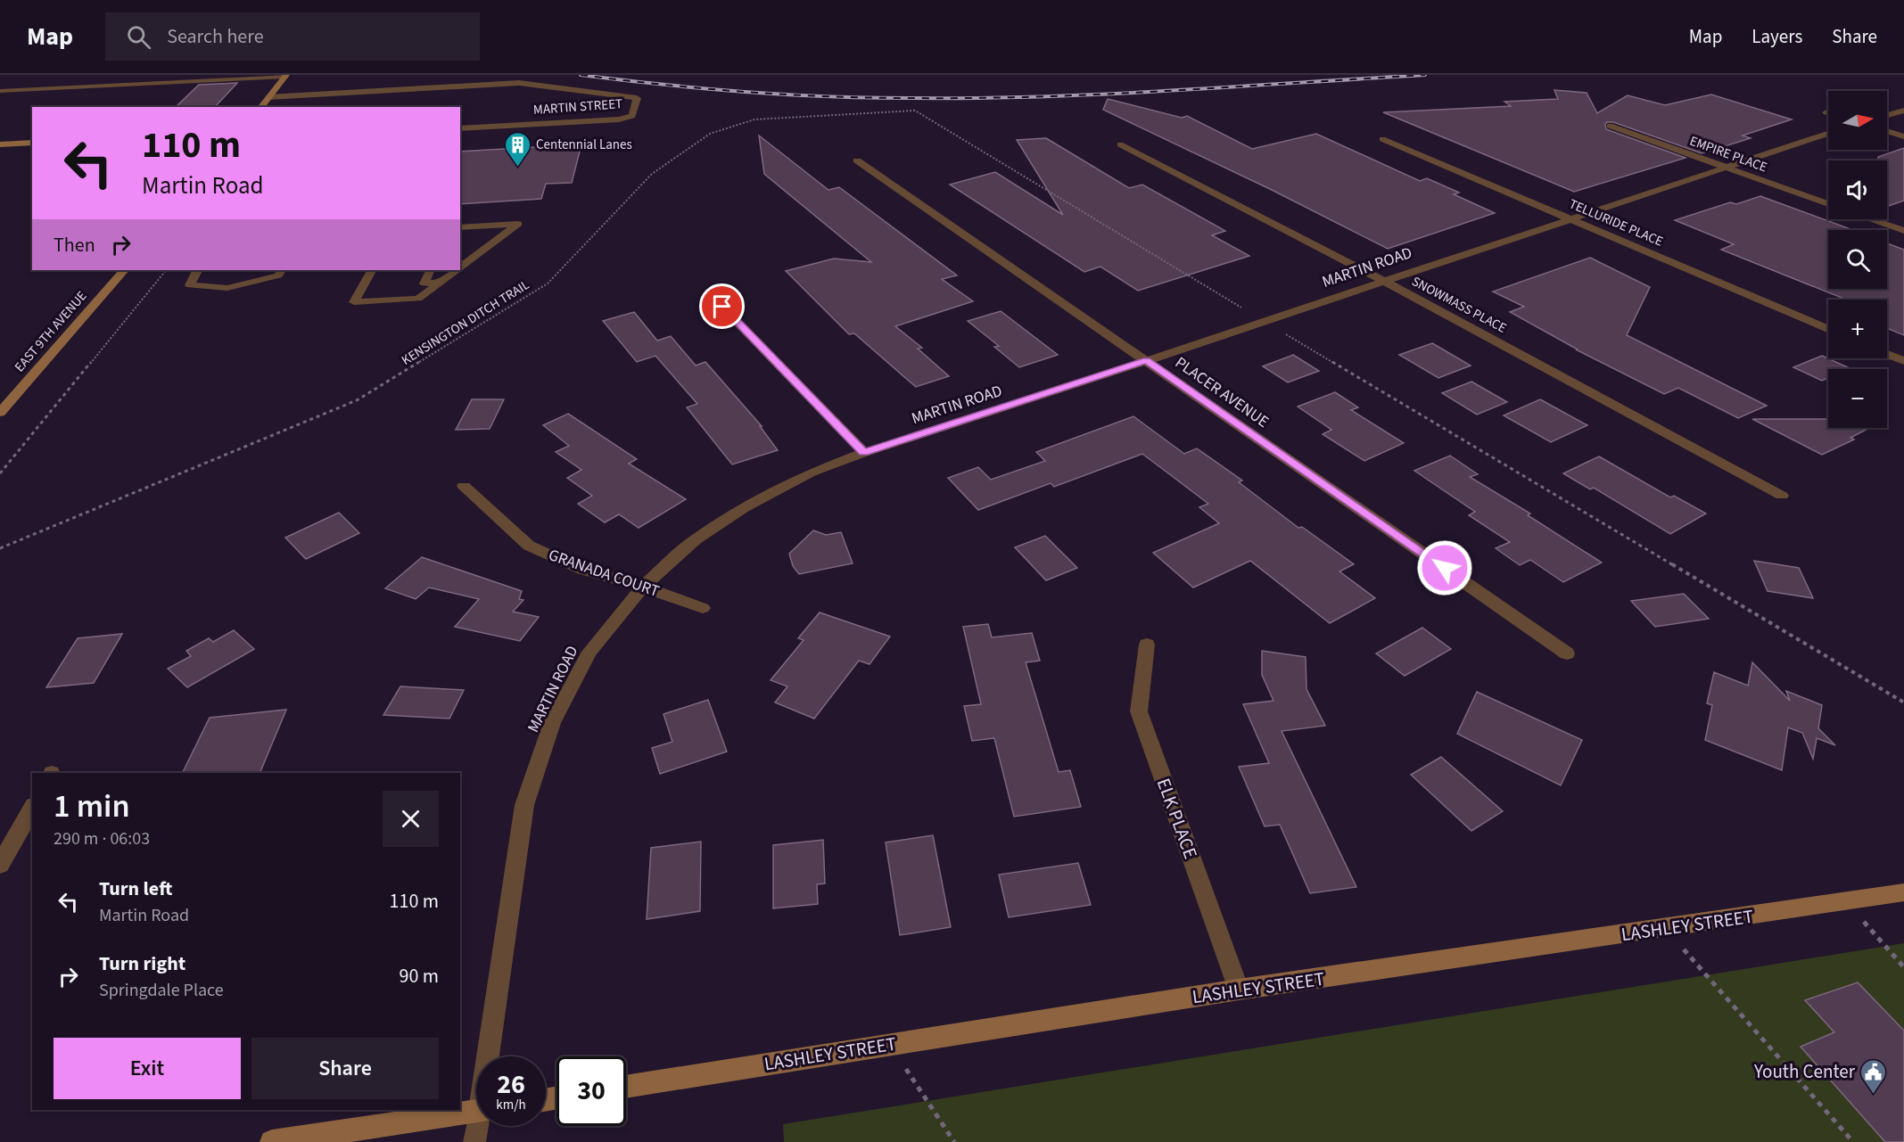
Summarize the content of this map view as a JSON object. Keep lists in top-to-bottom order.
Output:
{
  "streets": {
    "street": [
      "MARTIN STREET",
      "EMPIRE PLACE",
      "TELLURIDE PLACE",
      "MARTIN ROAD",
      "SNOWMASS PLACE",
      "EAST 9TH AVENUE",
      "PLACER AVENUE",
      "GRANADA COURT",
      "ELK PLACE",
      "LASHLEY STREET"
    ],
    "path": ["KENSINGTON DITCH TRAIL"]
  },
  "crossings": [
    ["EMPIRE PLACE", "MARTIN ROAD"],
    ["TELLURIDE PLACE", "MARTIN ROAD"],
    ["MARTIN ROAD", "SNOWMASS PLACE"],
    ["MARTIN ROAD", "KENSINGTON DITCH TRAIL"],
    ["MARTIN ROAD", "PLACER AVENUE"],
    ["MARTIN ROAD", "GRANADA COURT"],
    ["ELK PLACE", "LASHLEY STREET"]
  ],
  "places": {
    "building": ["Centennial Lanes"],
    "public building": ["Youth Center"]
  },
  "north": "right",
  "page": {
    "header": "Map",
    "search": "Search here",
    "nav": ["Map", "Layers", "Share"],
    "map_buttons": ["+", "−"],
    "turn": ["110 m", "Martin Road"],
    "then": "Then",
    "heading": ["1 min", "290 m · 06:03"],
    "list": [
      {
        "name": "Turn left",
        "note": "Martin Road",
        "value": "110 m"
      },
      {
        "name": "Turn right",
        "note": "Springdale Place",
        "value": "90 m"
      }
    ],
    "buttons": ["Exit", "Share"],
    "speed": "26 km/h",
    "limit": "30"
  }
}
